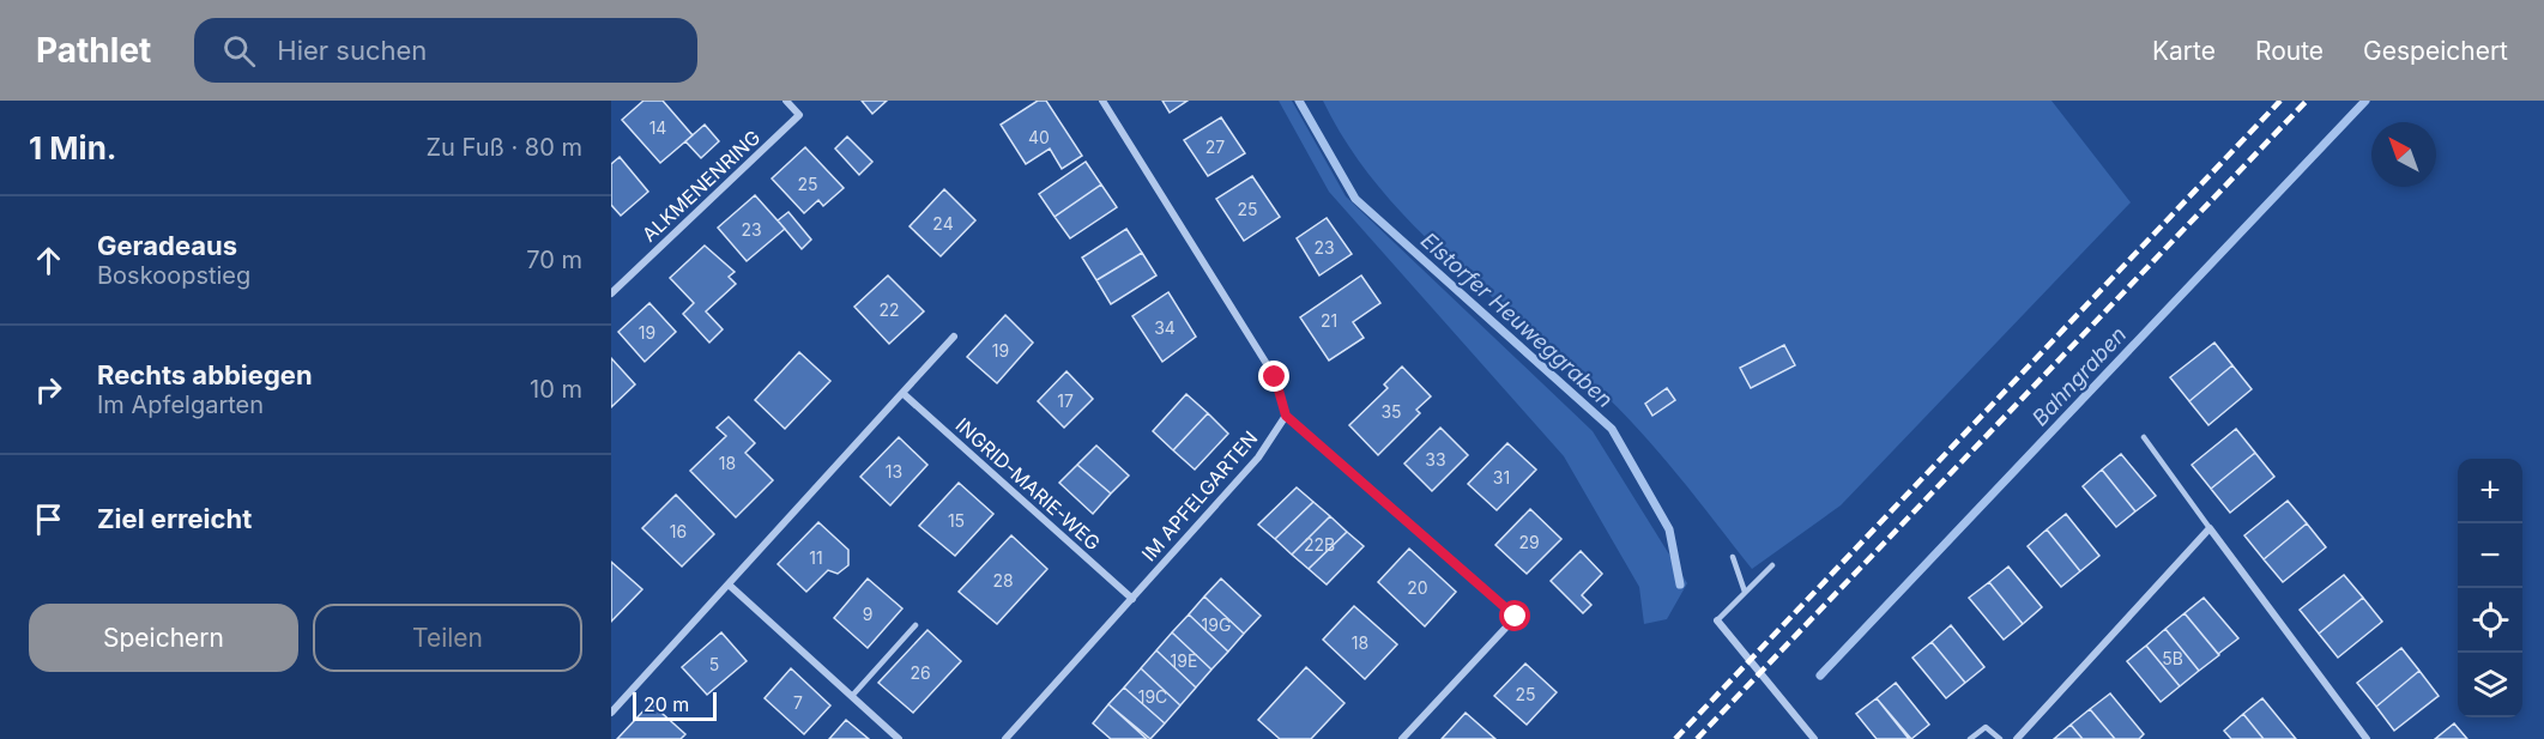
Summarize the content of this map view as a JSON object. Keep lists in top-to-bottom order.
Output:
{
  "streets": {
    "street": ["ALKMENENRING", "INGRID-MARIE-WEG", "IM APFELGARTEN"]
  },
  "crossings": [
    ["INGRID-MARIE-WEG", "IM APFELGARTEN"]
  ],
  "water": ["Elstorfer Heuweggraben", "Bahngraben"],
  "house_numbers": [
    "14",
    "40",
    "27",
    "25",
    "25",
    "24",
    "23",
    "23",
    "22",
    "21",
    "34",
    "19",
    "19",
    "17",
    "35",
    "33",
    "18",
    "13",
    "31",
    "15",
    "16",
    "29",
    "22B",
    "11",
    "28",
    "20",
    "9",
    "19G",
    "18",
    "5B",
    "19E",
    "5",
    "26",
    "25",
    "19C",
    "7"
  ],
  "scale_bar": "20 m",
  "north": "top left",
  "page": {
    "header": "Pathlet",
    "search": "Hier suchen",
    "nav": ["Karte", "Route", "Gespeichert"],
    "heading": ["1 Min.", "Zu Fuß · 80 m"],
    "list": [
      ["Geradeaus", "Boskoopstieg", "70 m"],
      ["Rechts abbiegen", "Im Apfelgarten", "10 m"],
      "Ziel erreicht"
    ],
    "map_buttons": ["+", "−"],
    "buttons": ["Speichern", "Teilen"],
    "scale": "20 m"
  }
}
